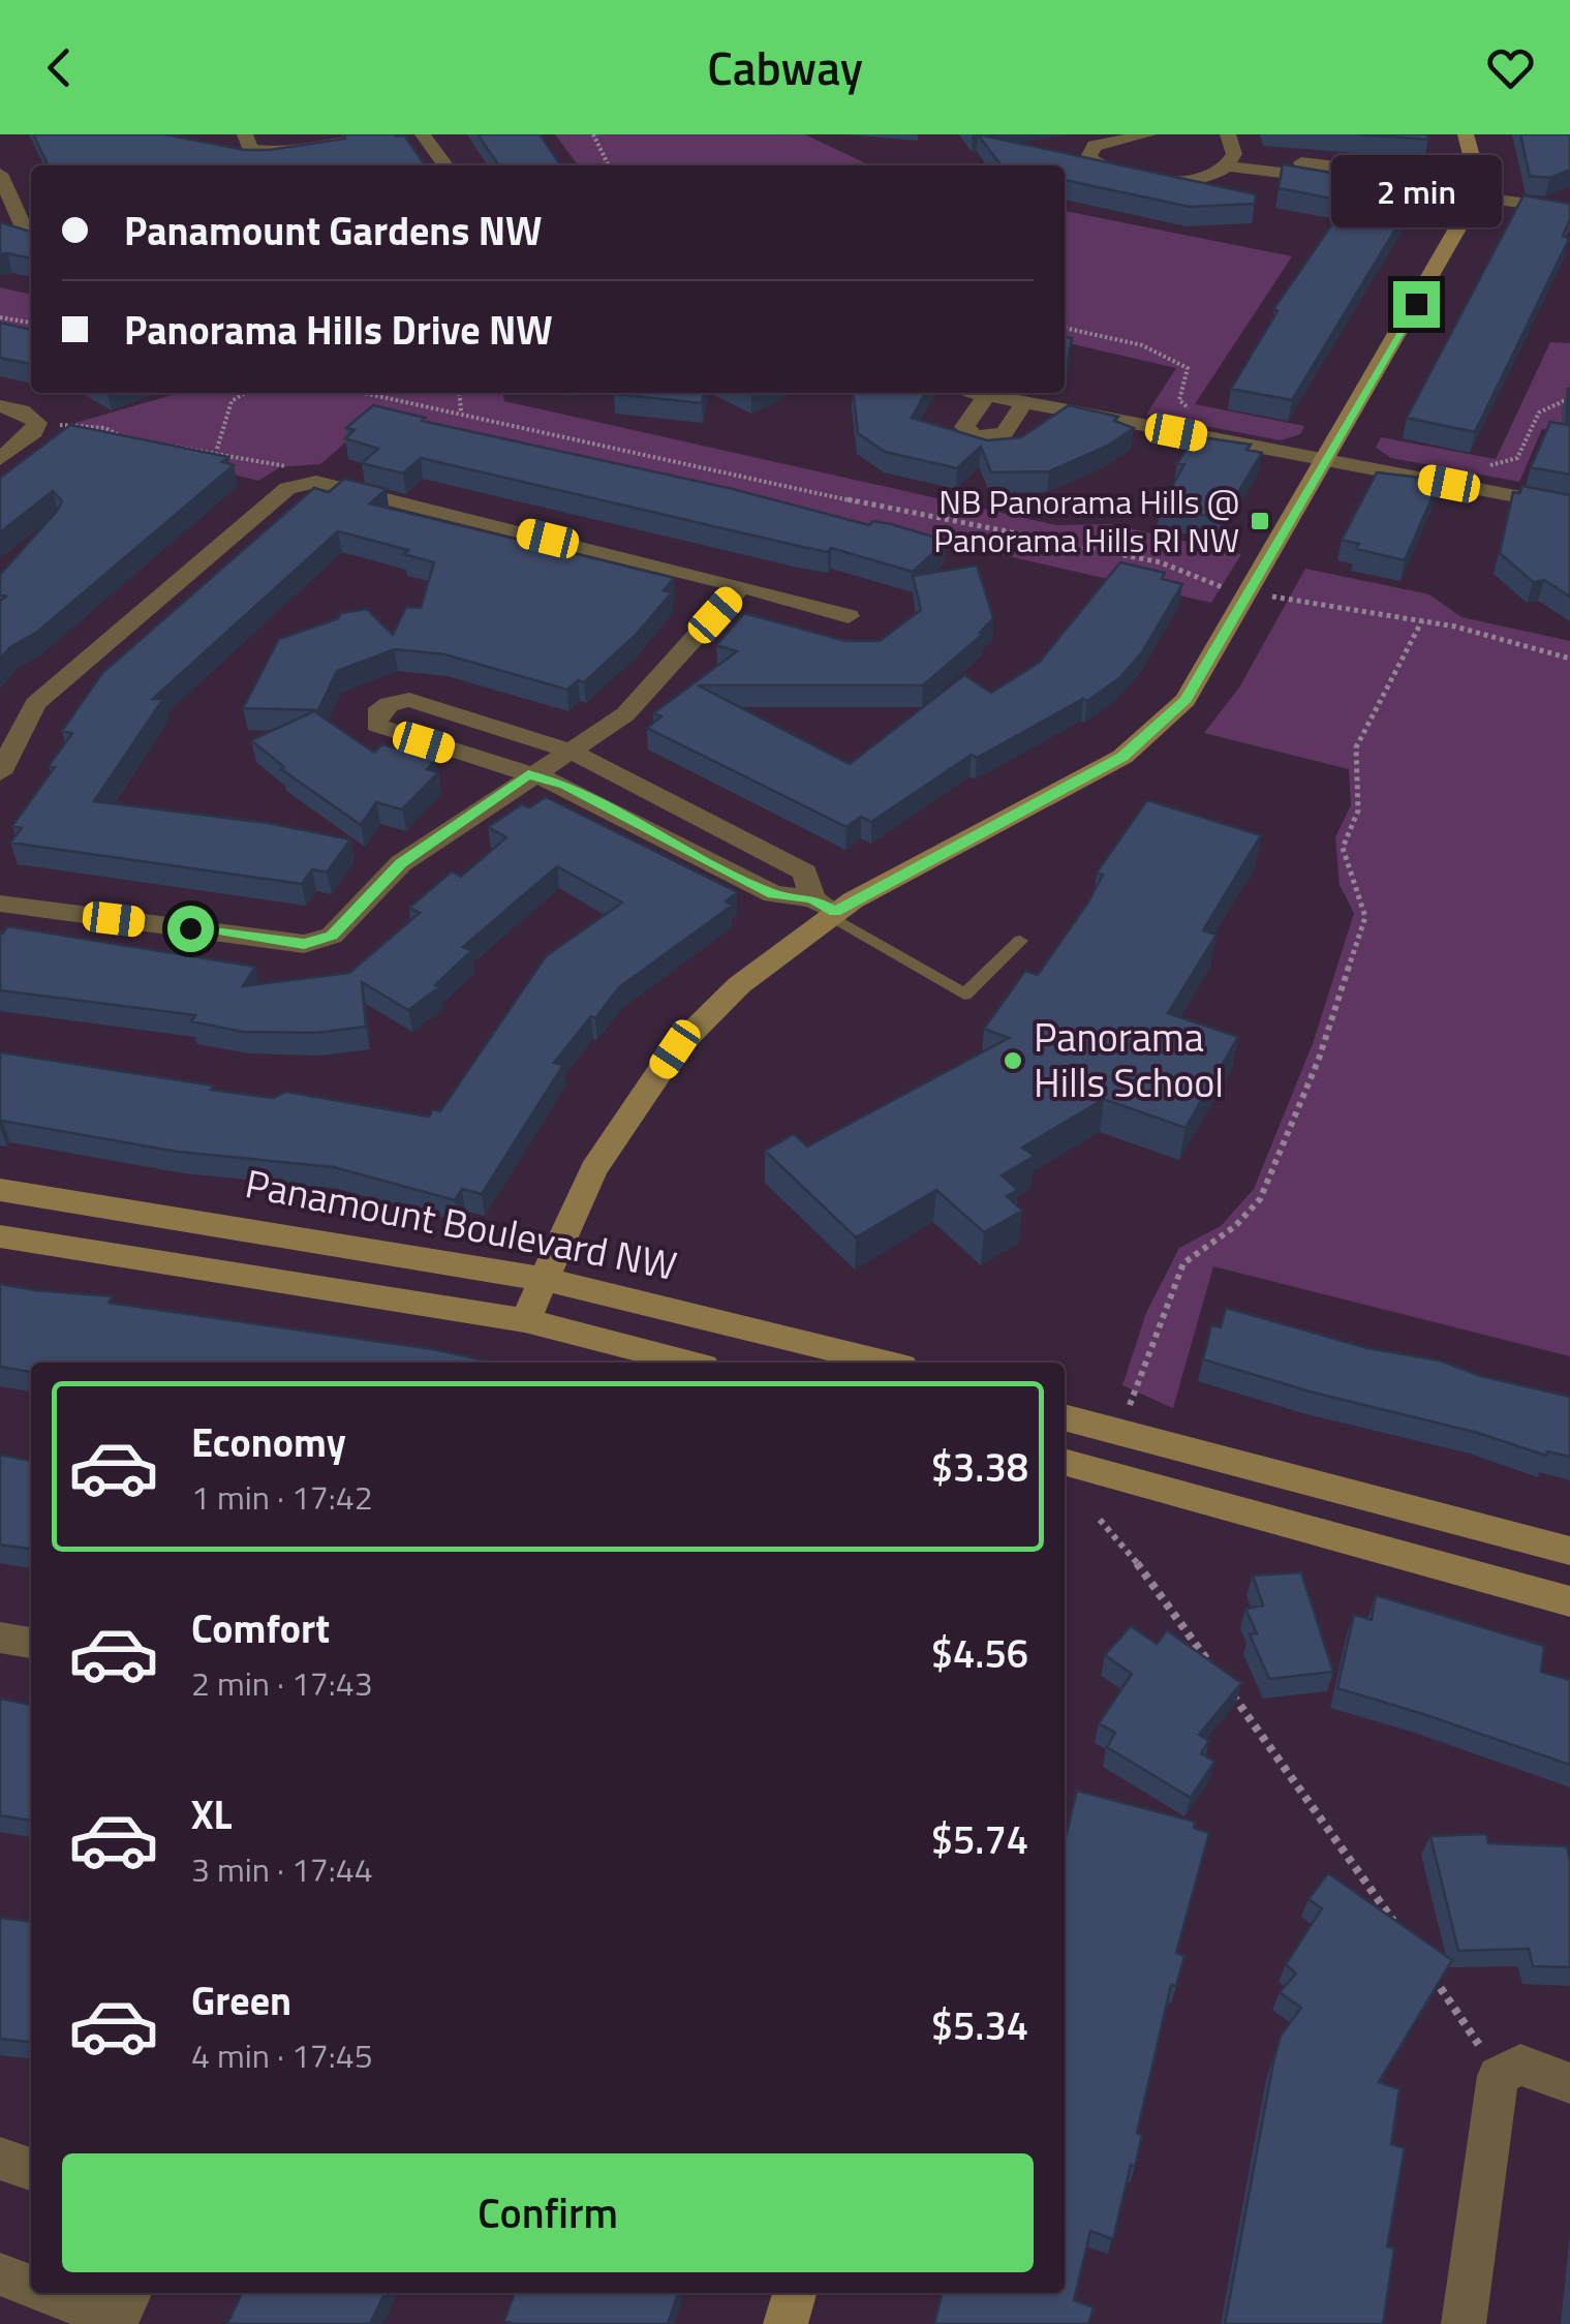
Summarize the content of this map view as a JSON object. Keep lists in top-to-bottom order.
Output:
{
  "streets": {
    "street": ["Panamount Boulevard NW"]
  },
  "places": {
    "transit": ["NB Panorama Hills @ Panorama Hills RI NW"],
    "other": ["Panorama Hills School"]
  },
  "page": {
    "header": "Cabway",
    "bubble": "2 min",
    "banner": ["Panamount Gardens NW", "Panorama Hills Drive NW"],
    "list": [
      {
        "name": "Economy",
        "note": "1 min · 17:42",
        "value": "$3.38"
      },
      {
        "name": "Comfort",
        "note": "2 min · 17:43",
        "value": "$4.56"
      },
      {
        "name": "XL",
        "note": "3 min · 17:44",
        "value": "$5.74"
      },
      {
        "name": "Green",
        "note": "4 min · 17:45",
        "value": "$5.34"
      }
    ],
    "buttons": "Confirm"
  }
}
